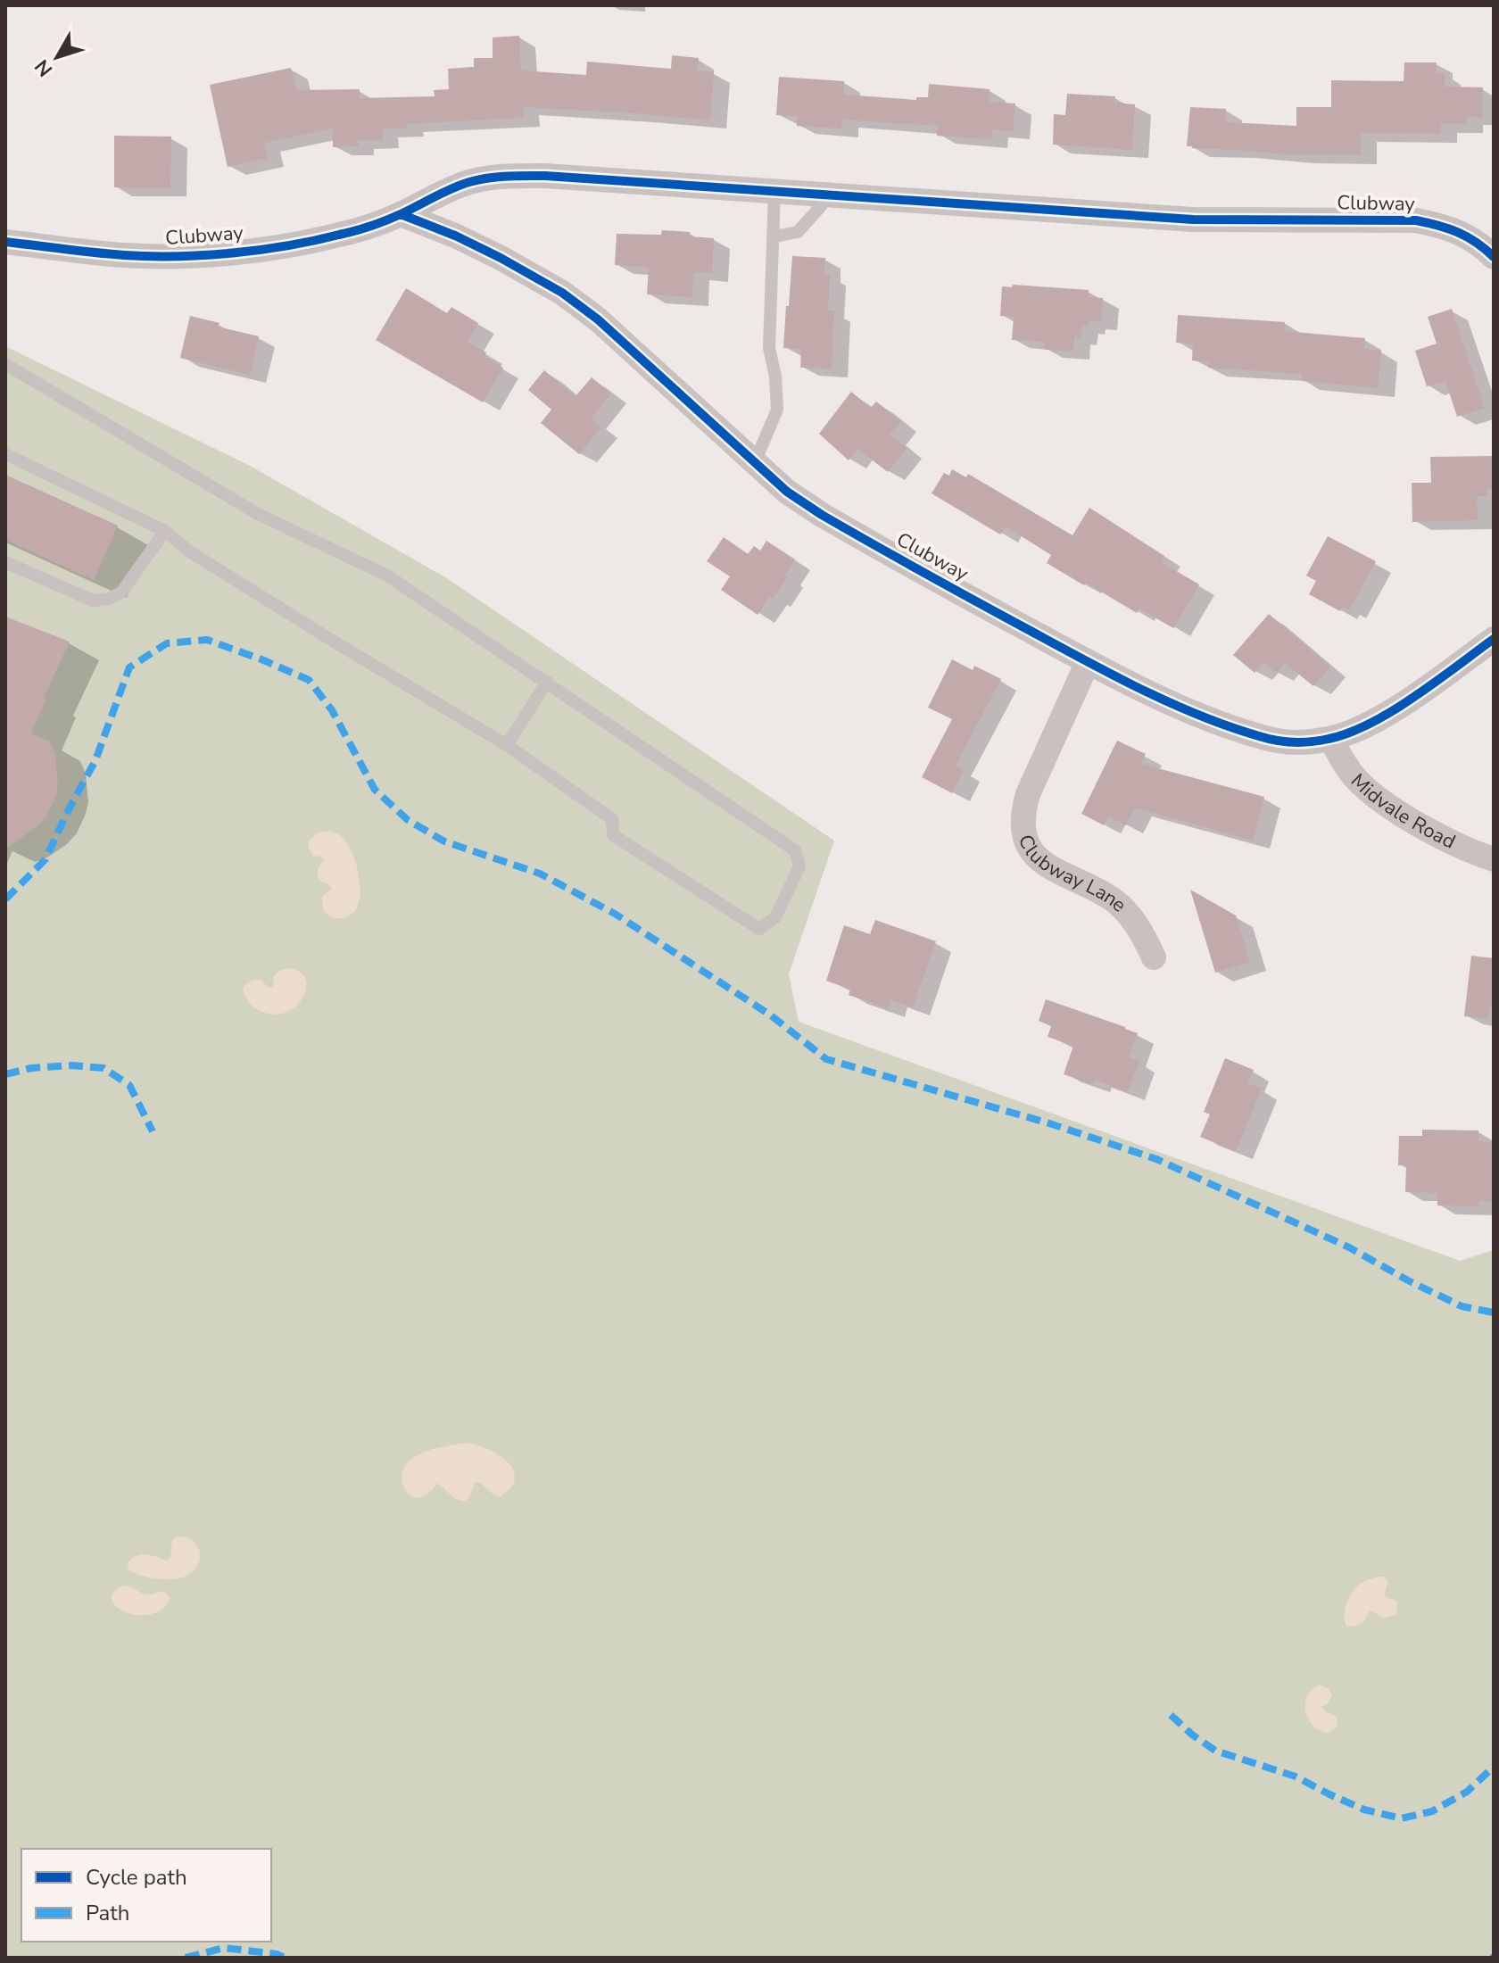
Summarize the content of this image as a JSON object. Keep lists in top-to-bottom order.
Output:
{
  "streets": {
    "street": ["Clubway", "Midvale Road", "Clubway Lane"]
  },
  "crossings": [
    ["Clubway", "Midvale Road"],
    ["Clubway", "Clubway Lane"]
  ],
  "legend": ["Cycle path", "Path"],
  "north": "bottom left"
}
